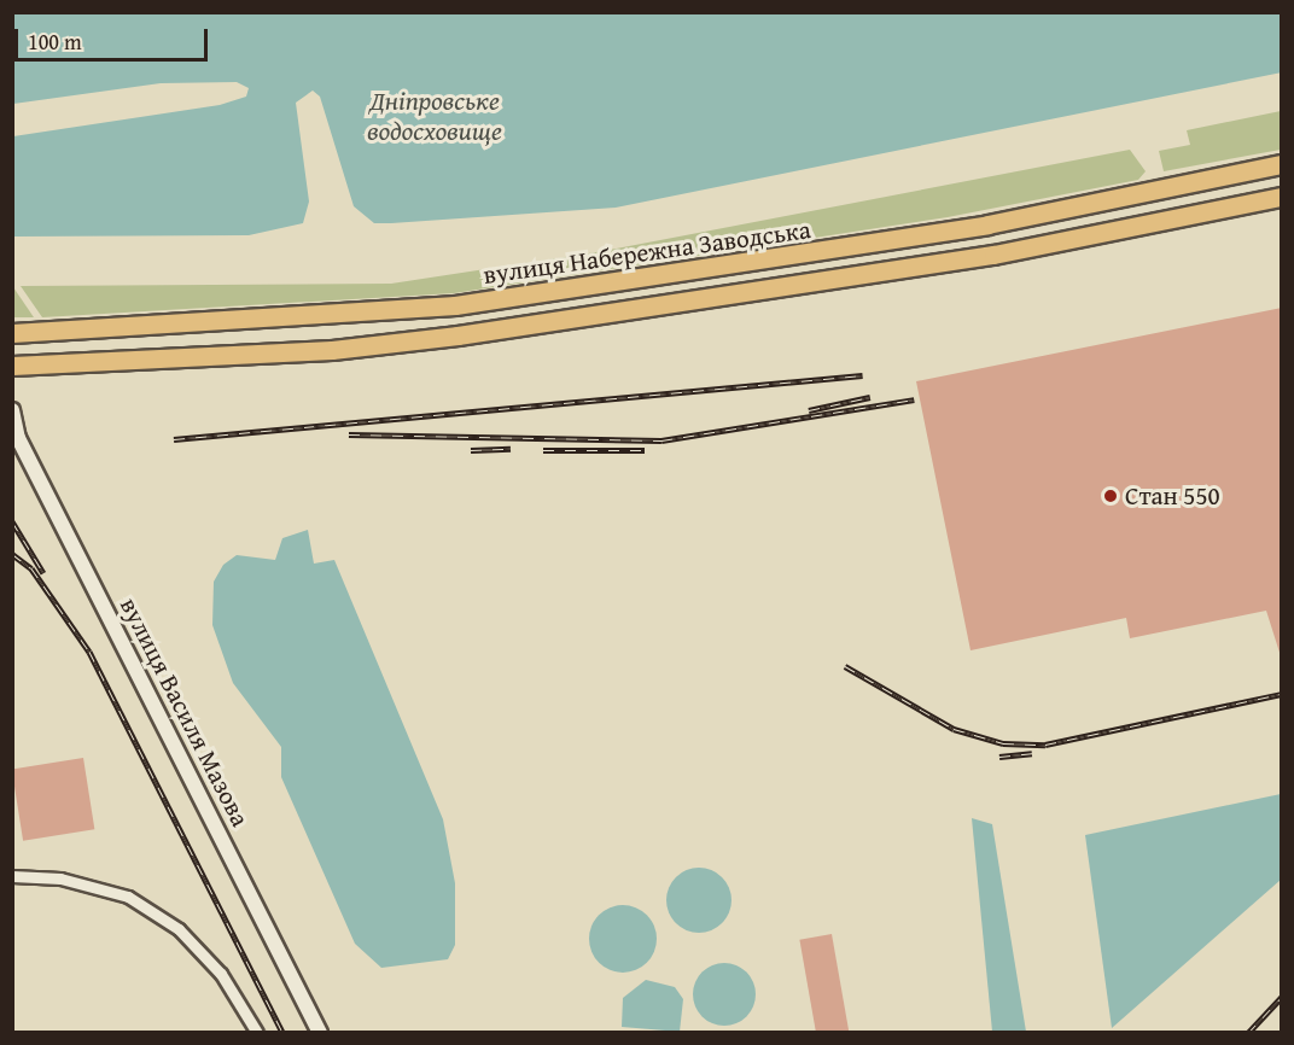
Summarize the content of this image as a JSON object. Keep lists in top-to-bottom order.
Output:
{
  "streets": {
    "main road": ["вулиця Набережна Заводська"],
    "street": ["вулиця Василя Мазова"]
  },
  "water": ["Дніпровське водосховище"],
  "places": ["Стан 550"],
  "scale_bar": "100 m"
}
